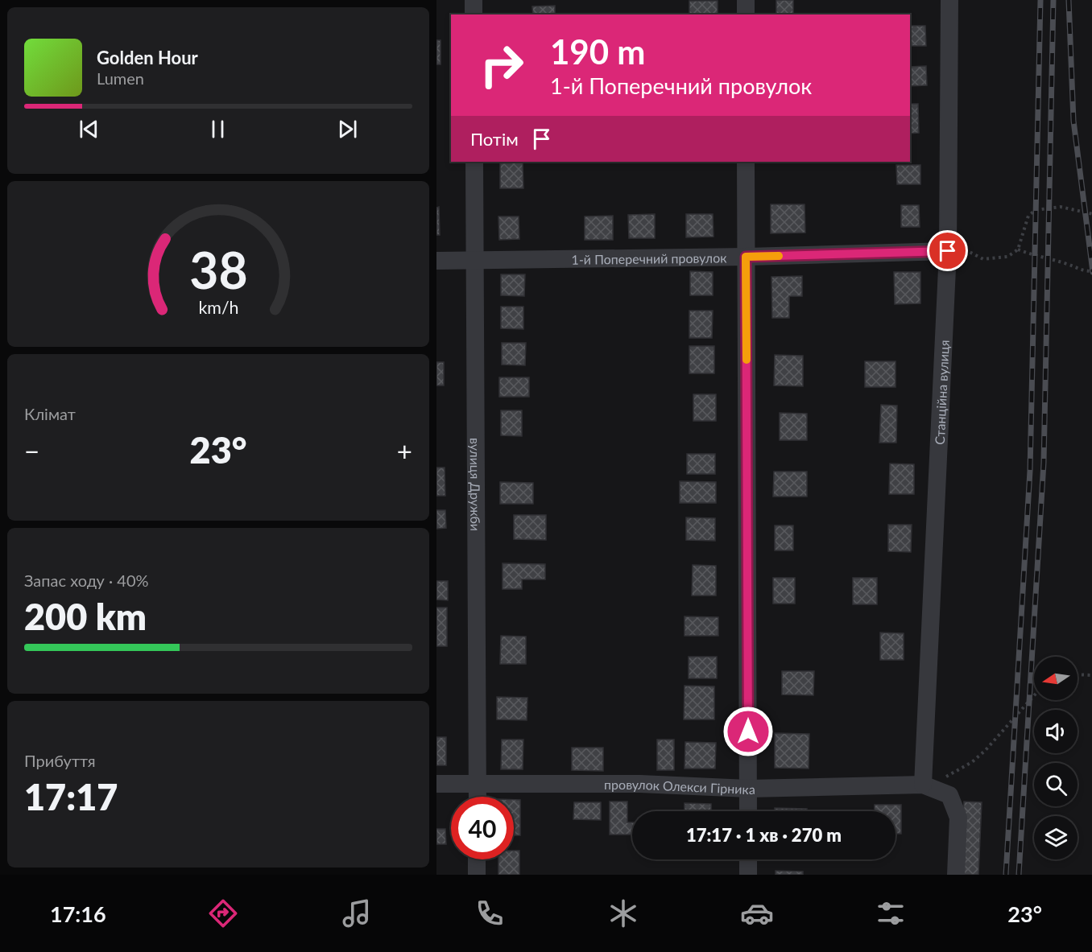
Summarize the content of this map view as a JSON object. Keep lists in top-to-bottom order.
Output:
{
  "streets": {
    "street": [
      "1-й Поперечний провулок",
      "Станційна вулиця",
      "вулиця Дружби",
      "провулок Олекси Гірника"
    ]
  },
  "crossings": [
    ["1-й Поперечний провулок", "Станційна вулиця"],
    ["1-й Поперечний провулок", "вулиця Дружби"],
    ["Станційна вулиця", "провулок Олекси Гірника"],
    ["вулиця Дружби", "провулок Олекси Гірника"]
  ],
  "north": "left",
  "page": {
    "turn": ["190 m", "1-й Поперечний провулок"],
    "song": ["Golden Hour", "Lumen"],
    "then": "Потім",
    "tile": [
      "Клімат",
      ["Запас ходу · 40%", "200 km"],
      ["Прибуття", "17:17"]
    ],
    "heat": ["−", "23°", "+"],
    "limit": "40",
    "trip": "17:17 · 1 хв · 270 m",
    "tabs": ["17:16", "23°"],
    "gauge": ["38", "km/h"]
  }
}
